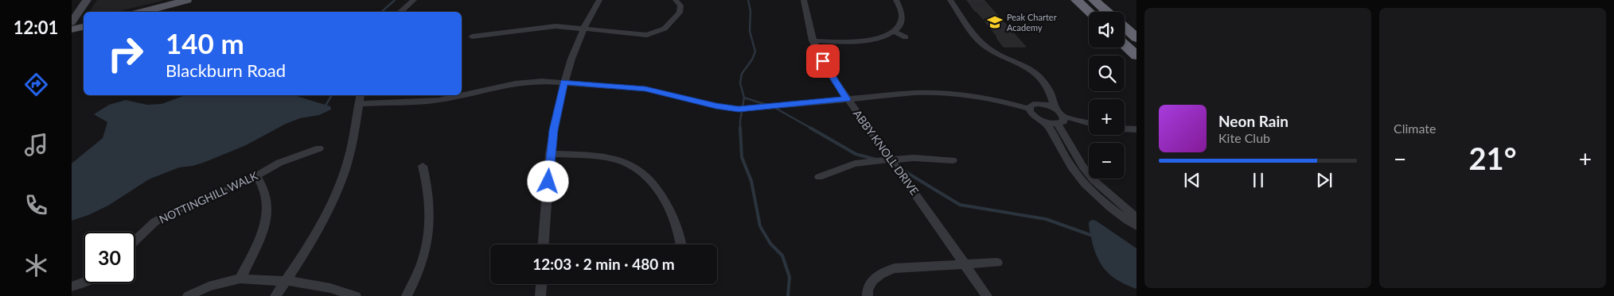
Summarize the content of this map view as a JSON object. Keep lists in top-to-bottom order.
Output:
{
  "streets": {
    "street": ["ABBY KNOLL DRIVE", "NOTTINGHILL WALK"]
  },
  "places": {
    "school or university": ["Peak Charter Academy"]
  },
  "page": {
    "tabs": "12:01",
    "tile": "Climate",
    "map_buttons": ["+", "−"],
    "turn": ["140 m", "Blackburn Road"],
    "song": ["Neon Rain", "Kite Club"],
    "heat": ["−", "21°", "+"],
    "limit": "30",
    "trip": "12:03 · 2 min · 480 m"
  }
}
